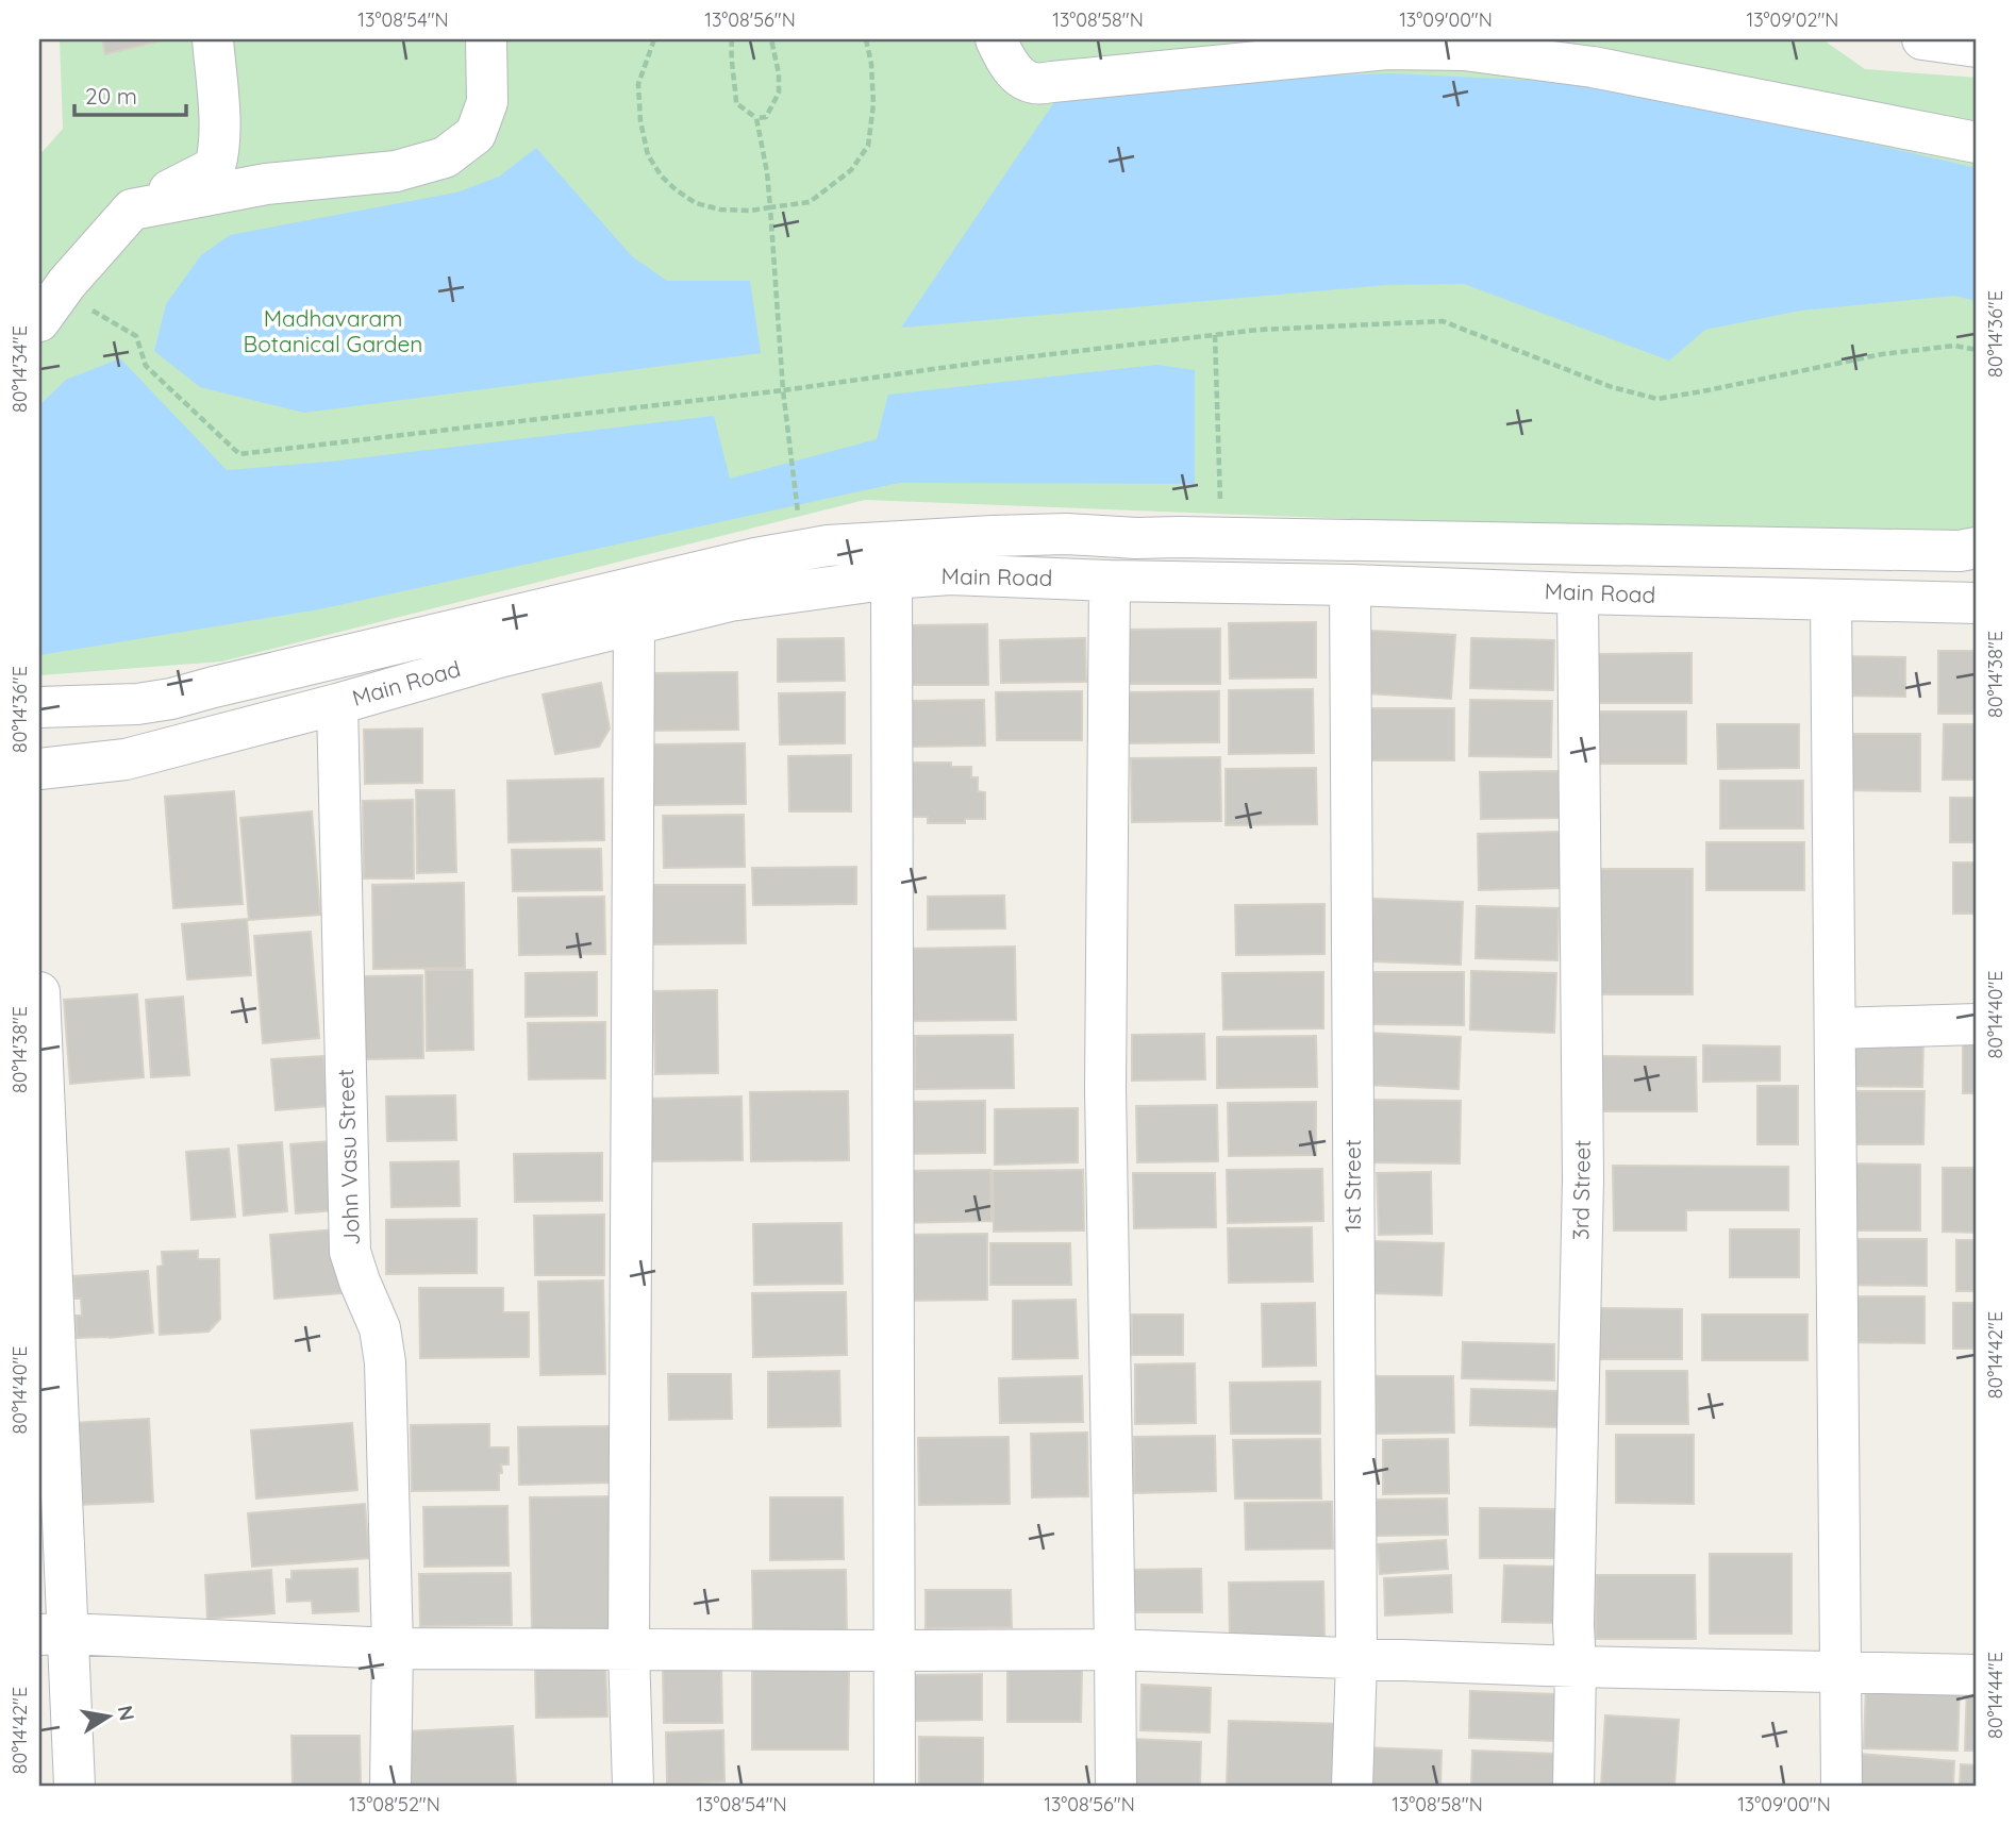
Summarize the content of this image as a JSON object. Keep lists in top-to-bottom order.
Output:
{
  "streets": {
    "street": [
      "Main Road",
      "John Vasu Street",
      "1st Street",
      "3rd Street"
    ]
  },
  "crossings": [
    ["Main Road", "John Vasu Street"],
    ["Main Road", "1st Street"],
    ["Main Road", "3rd Street"]
  ],
  "parks": ["Madhavaram Botanical Garden"],
  "scale_bar": "20 m",
  "north": "right",
  "coordinates": [
    "13°08'54\"N",
    "13°08'56\"N",
    "13°08'58\"N",
    "13°09'00\"N",
    "13°09'02\"N",
    "80°14'36\"E",
    "80°14'34\"E",
    "80°14'38\"E",
    "80°14'40\"E",
    "80°14'42\"E",
    "80°14'44\"E",
    "13°08'52\"N"
  ]
}
